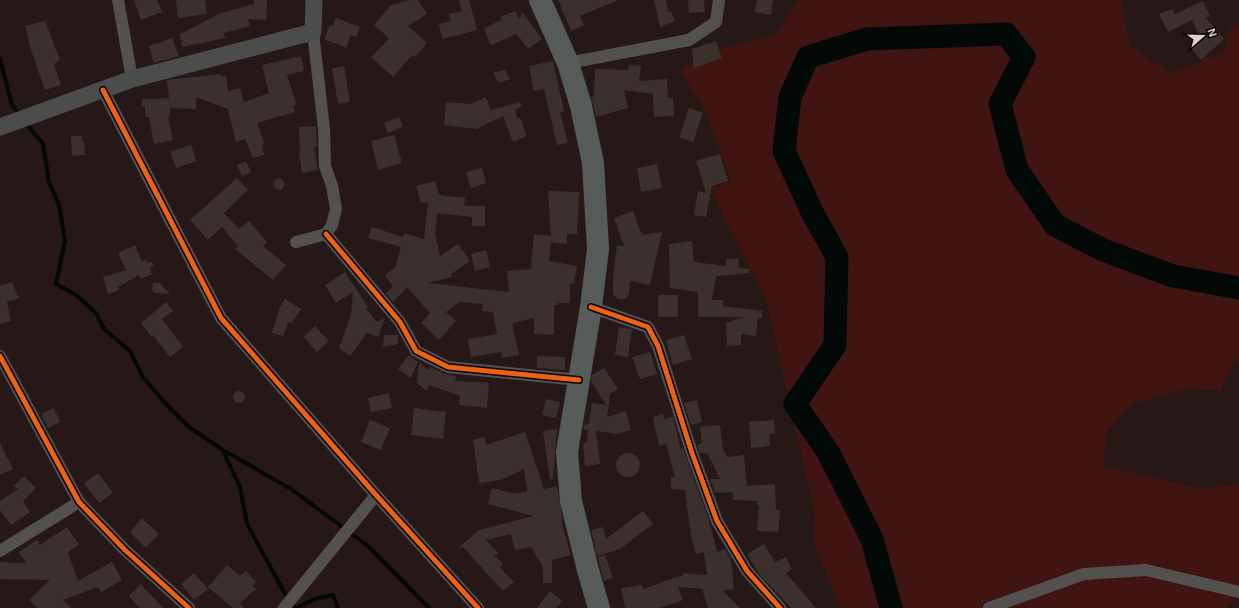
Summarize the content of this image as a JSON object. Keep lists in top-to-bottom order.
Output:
{
  "north": "right"
}
